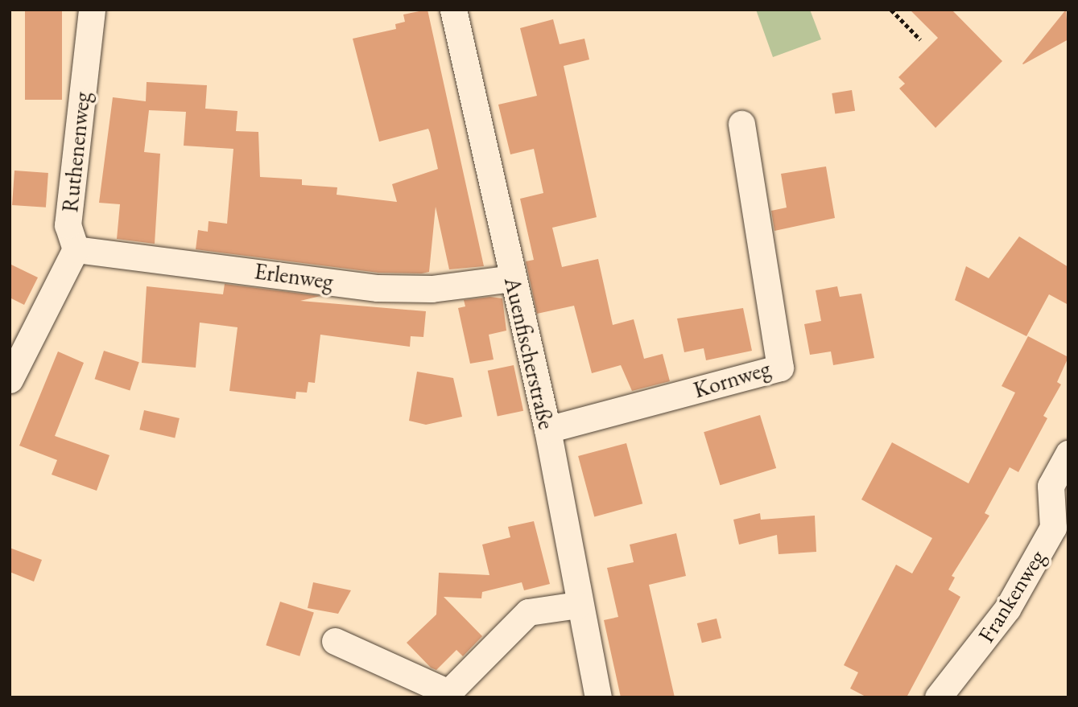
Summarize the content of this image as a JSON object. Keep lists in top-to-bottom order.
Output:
{
  "streets": {
    "street": [
      "Ruthenenweg",
      "Erlenweg",
      "Auenfischerstraße",
      "Kornweg",
      "Frankenweg"
    ]
  },
  "crossings": [
    ["Ruthenenweg", "Erlenweg"],
    ["Erlenweg", "Auenfischerstraße"],
    ["Auenfischerstraße", "Kornweg"]
  ]
}
